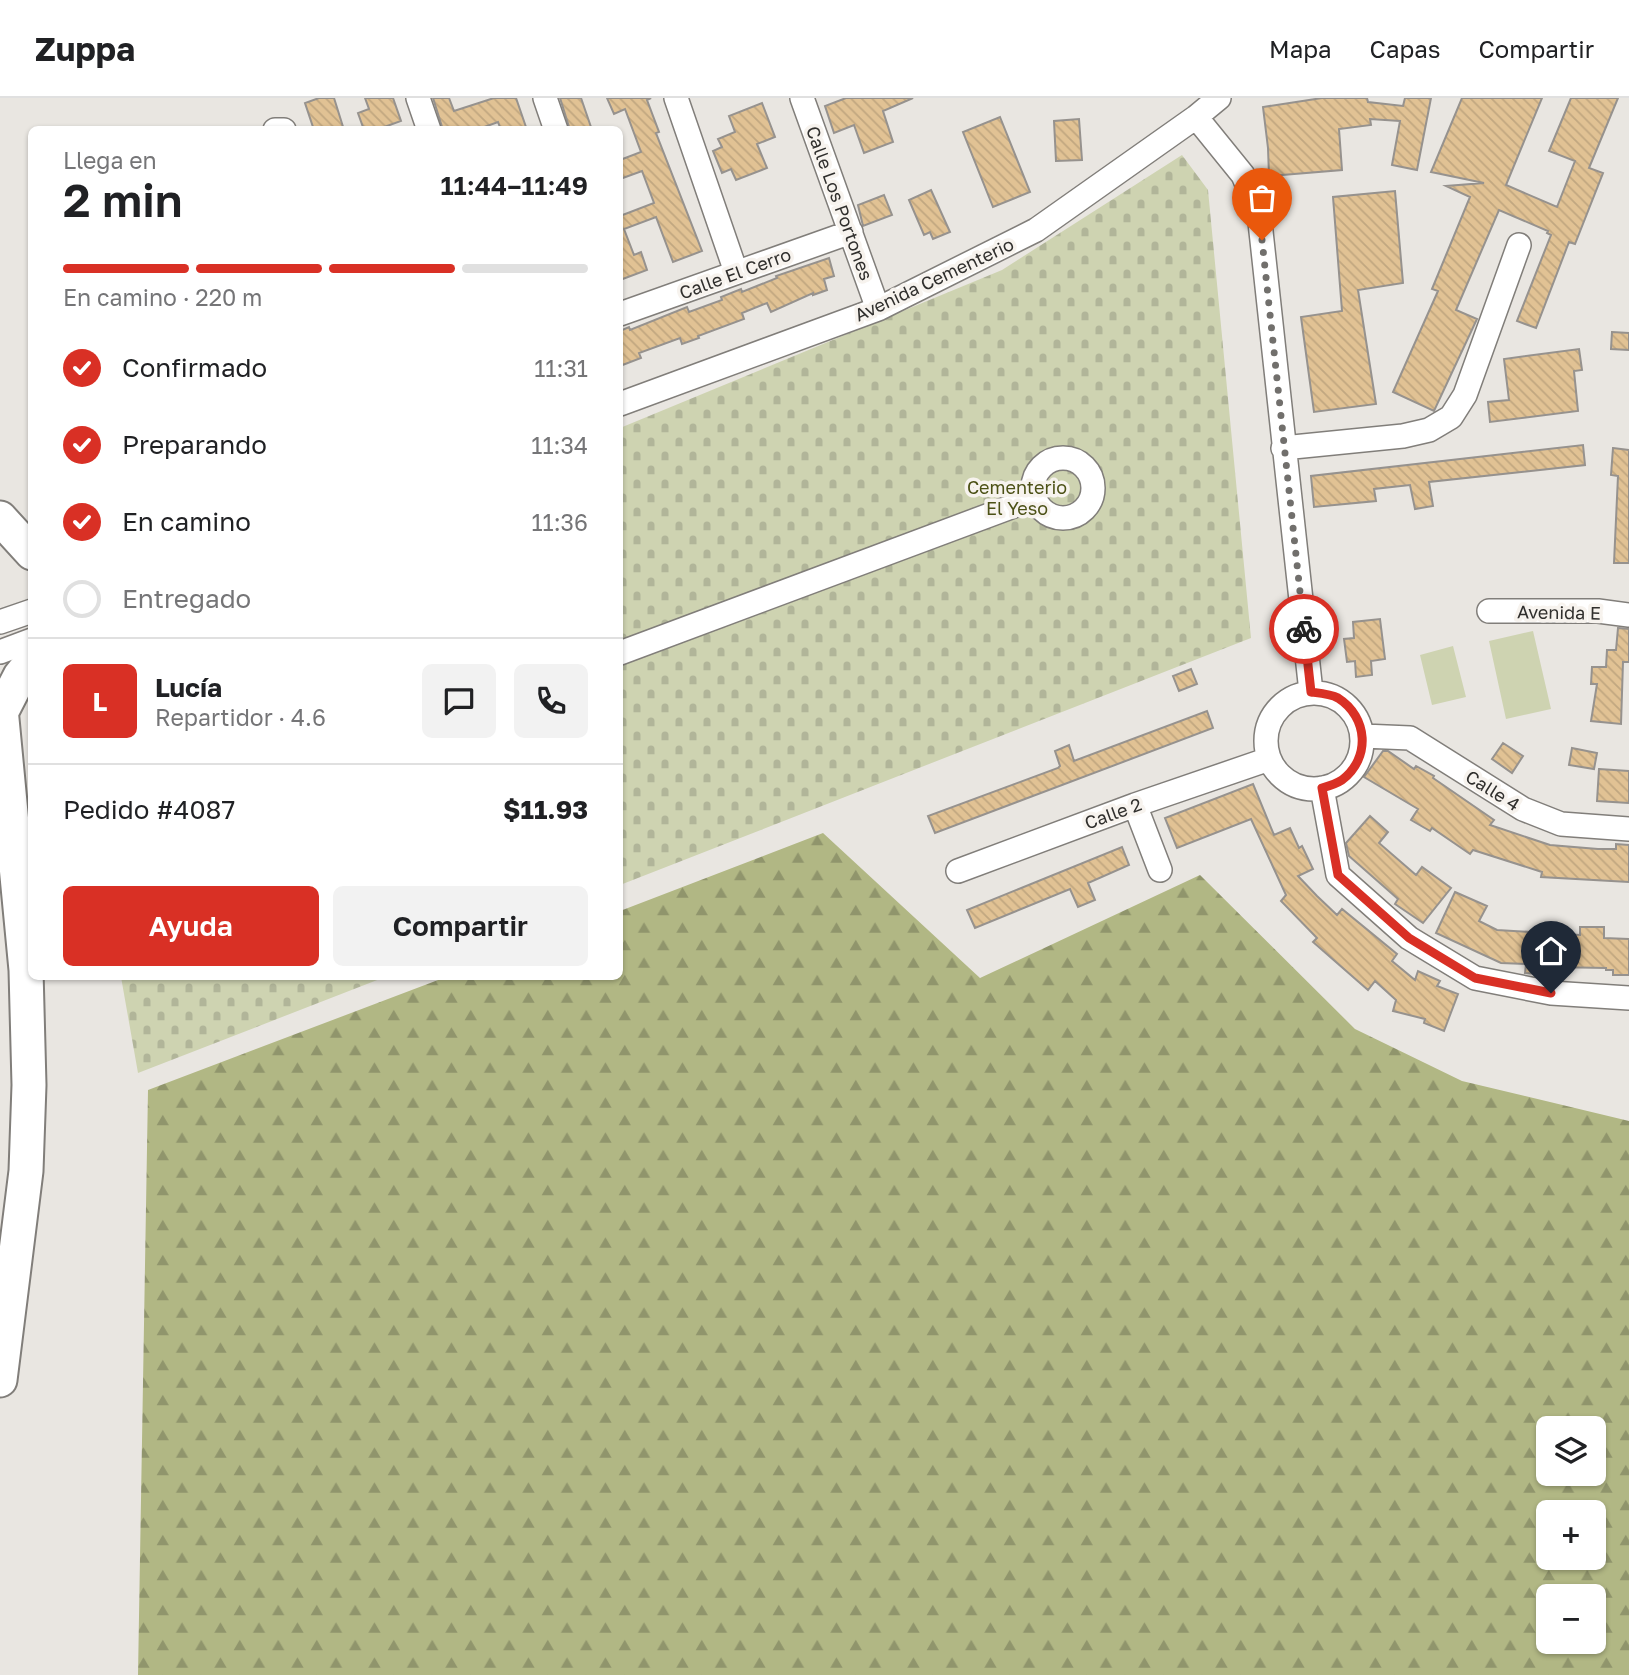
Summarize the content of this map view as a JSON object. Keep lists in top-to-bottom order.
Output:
{
  "streets": {
    "street": [
      "Calle Los Portones",
      "Calle El Cerro",
      "Avenida Cementerio",
      "Avenida E",
      "Calle 4",
      "Calle 2"
    ]
  },
  "crossings": [
    ["Calle Los Portones", "Calle El Cerro"],
    ["Calle Los Portones", "Avenida Cementerio"],
    ["Calle 4", "Calle 2"]
  ],
  "parks": ["Cementerio El Yeso"],
  "page": {
    "header": "Zuppa",
    "nav": ["Mapa", "Capas", "Compartir"],
    "heading": ["2 min", "Llega en", "11:44–11:49"],
    "panel": [
      "Lucía",
      "Repartidor · 4.6",
      "Pedido #4087",
      "$11.93"
    ],
    "bar": "En camino · 220 m",
    "list": [
      ["Confirmado", "11:31"],
      ["Preparando", "11:34"],
      ["En camino", "11:36"],
      "Entregado"
    ],
    "round": "L",
    "buttons": ["Ayuda", "Compartir"],
    "map_buttons": ["+", "−"]
  }
}
